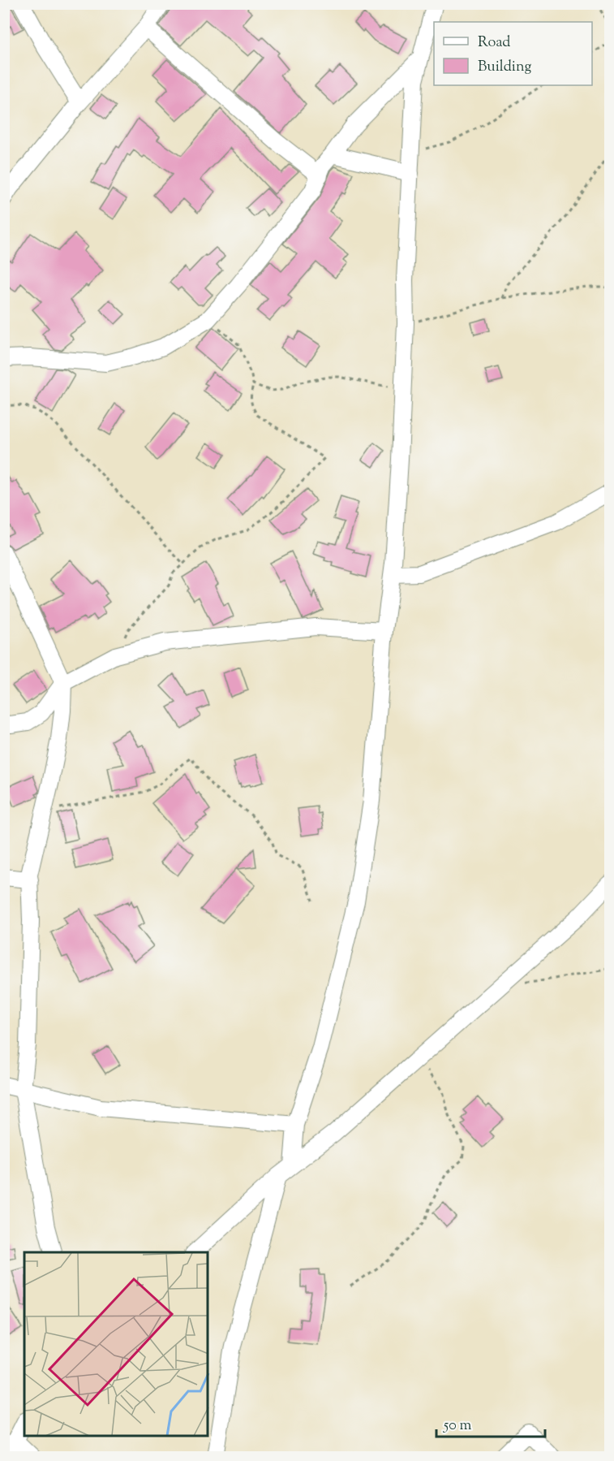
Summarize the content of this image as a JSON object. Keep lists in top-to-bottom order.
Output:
{
  "legend": ["Road", "Building"],
  "scale_bar": "50 m"
}
